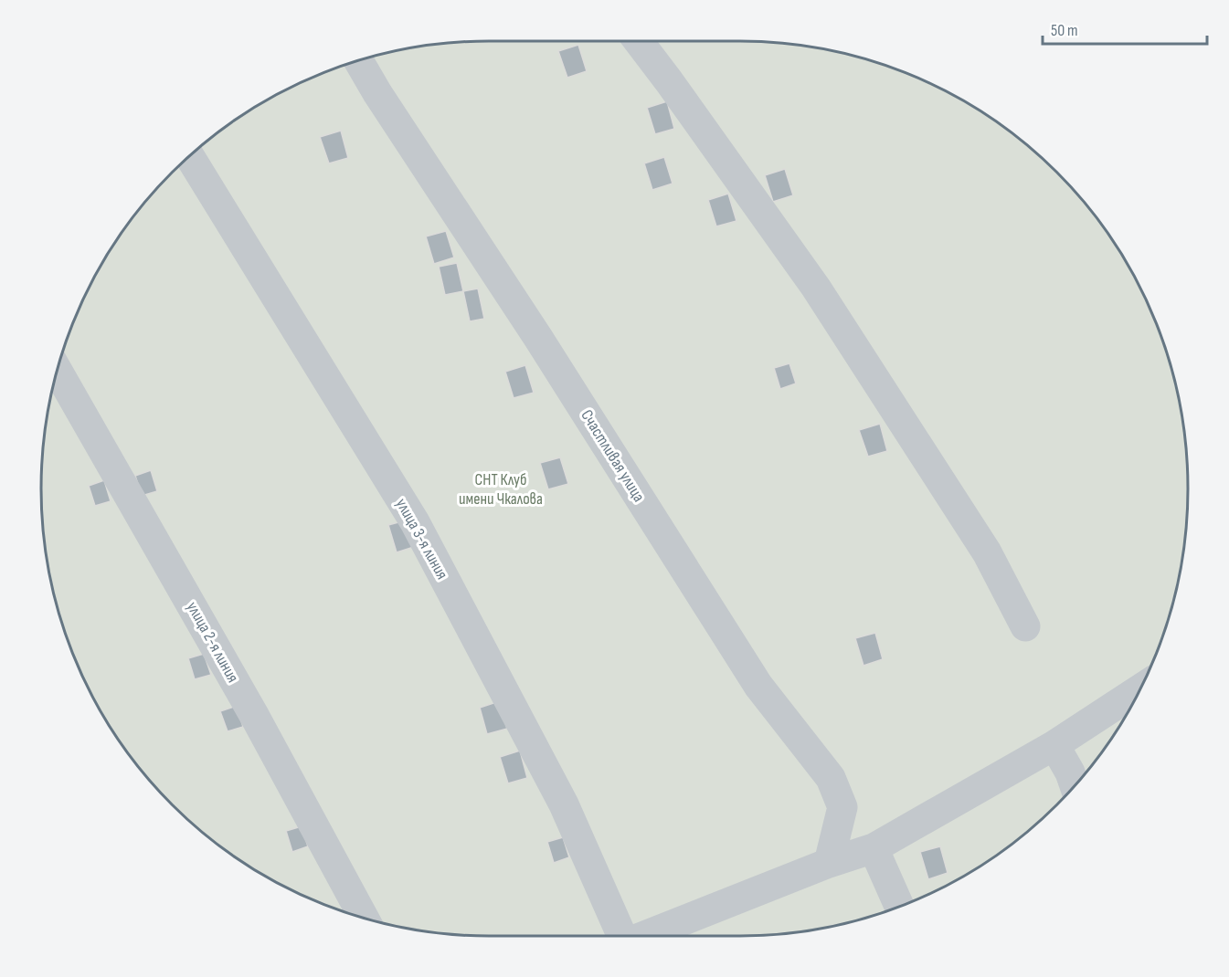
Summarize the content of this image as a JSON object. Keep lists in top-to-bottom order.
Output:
{
  "streets": {
    "street": ["Счастливая улица", "улица 3-я линия", "улица 2-я линия"]
  },
  "parks": ["СНТ Клуб имени Чкалова"],
  "scale_bar": "50 m"
}
